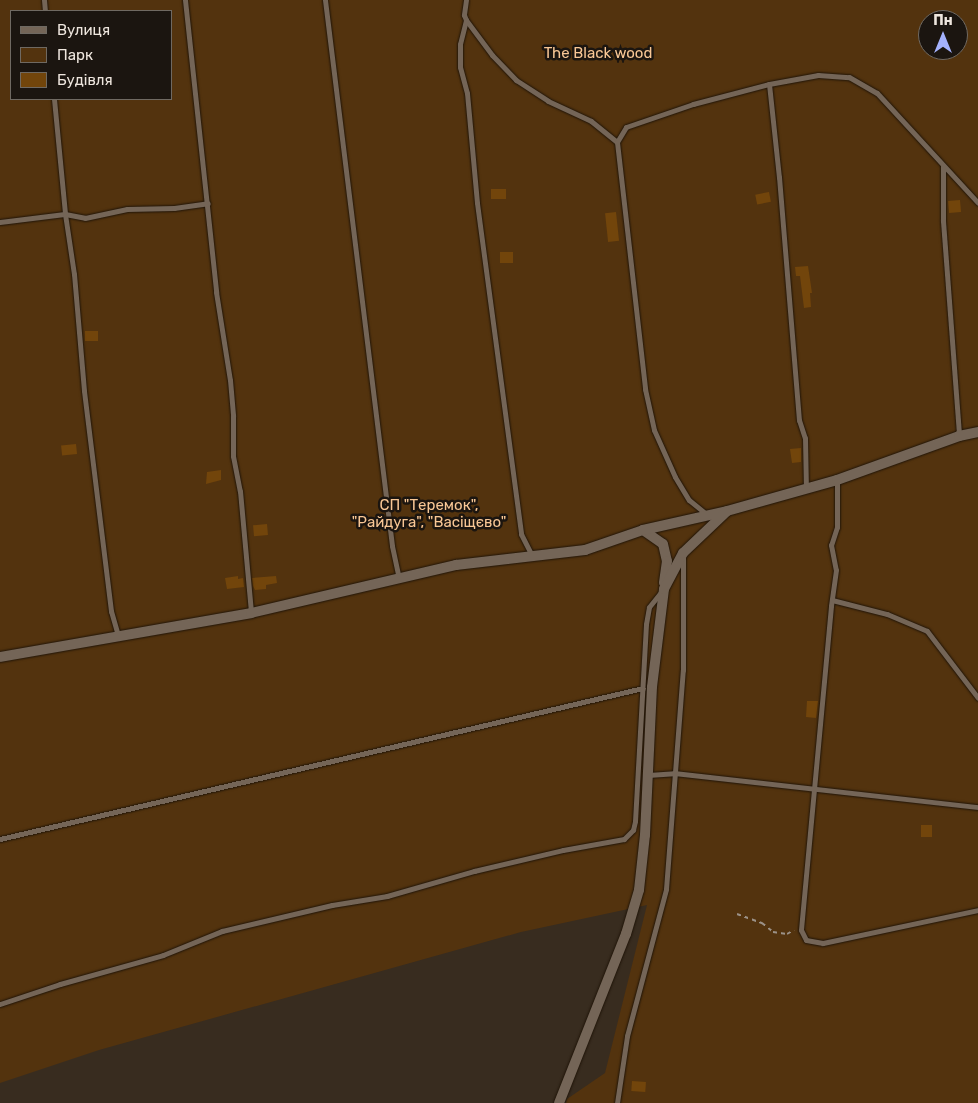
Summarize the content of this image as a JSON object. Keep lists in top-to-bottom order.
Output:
{
  "parks": ["The Black wood", "СП \"Теремок\", \"Райдуга\", \"Васіщєво\""],
  "legend": ["Вулиця", "Парк", "Будівля"],
  "north": "top"
}
